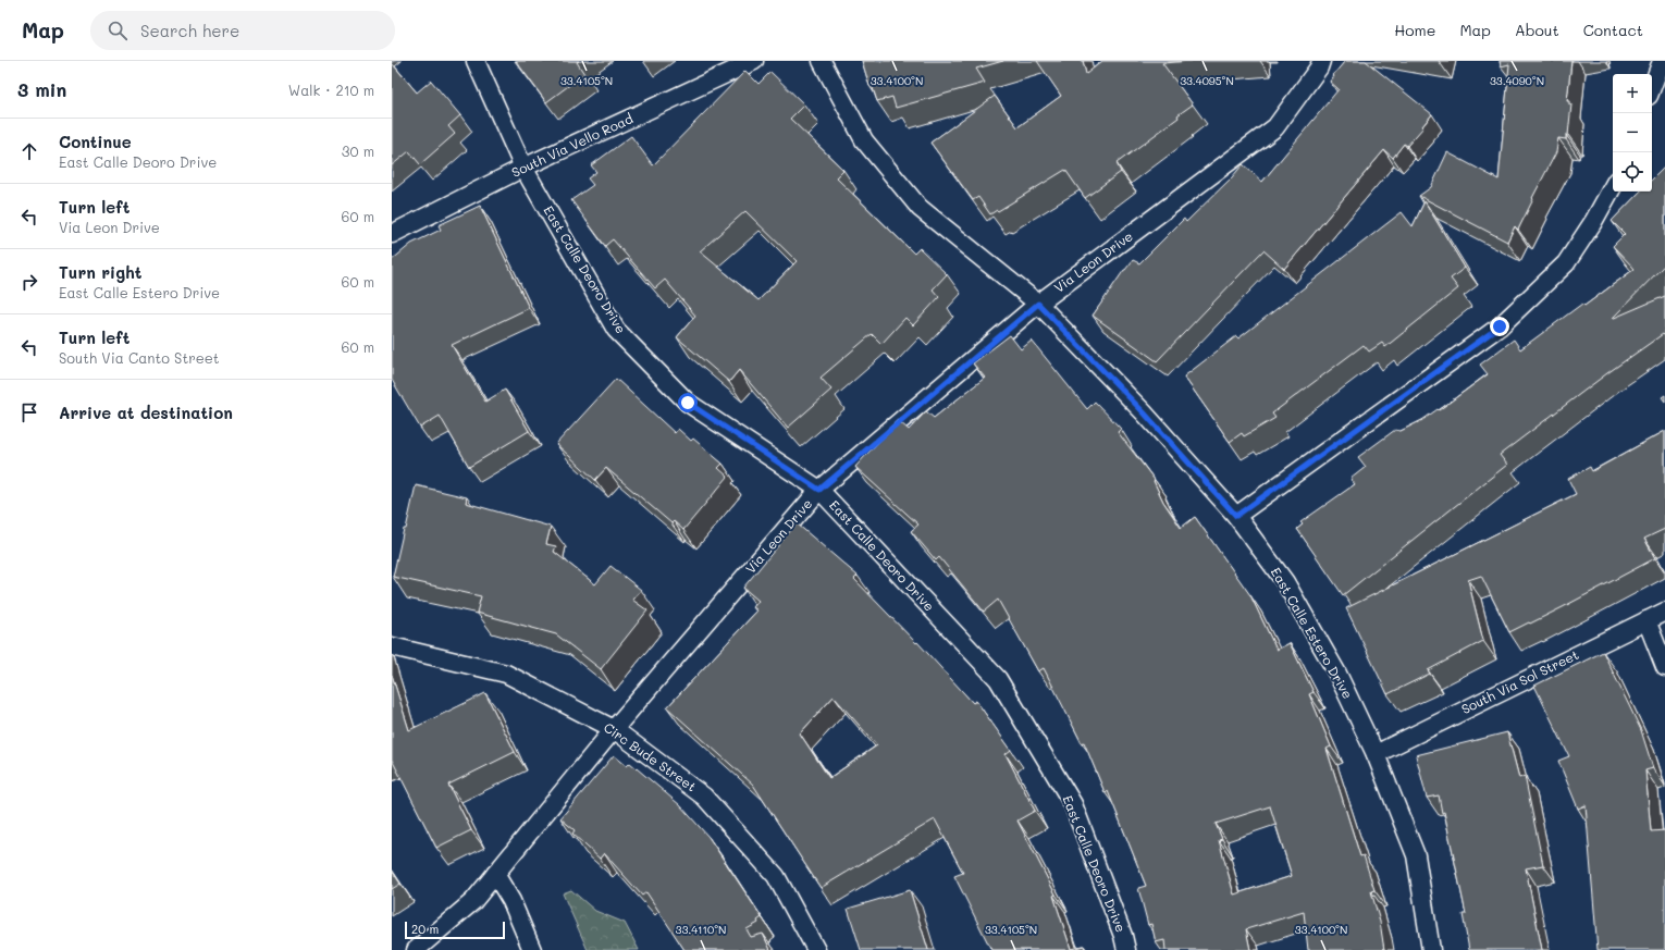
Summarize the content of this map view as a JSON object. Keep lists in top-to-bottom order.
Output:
{
  "streets": {
    "lane": [
      "South Via Vello Road",
      "Via Leon Drive",
      "East Calle Deoro Drive",
      "East Calle Estero Drive",
      "South Via Sol Street",
      "Circ Bude Street"
    ]
  },
  "crossings": [
    ["South Via Vello Road", "East Calle Deoro Drive"],
    ["Via Leon Drive", "East Calle Deoro Drive"],
    ["Via Leon Drive", "East Calle Estero Drive"],
    ["Via Leon Drive", "Circ Bude Street"],
    ["East Calle Estero Drive", "South Via Sol Street"]
  ],
  "scale_bar": "20 m",
  "page": {
    "header": "Map",
    "search": "Search here",
    "nav": [
      "Home",
      "Map",
      "About",
      "Contact"
    ],
    "heading": ["3 min", "Walk · 210 m"],
    "map_buttons": ["+", "−"],
    "list": [
      ["Continue", "East Calle Deoro Drive", "30 m"],
      ["Turn left", "Via Leon Drive", "60 m"],
      ["Turn right", "East Calle Estero Drive", "60 m"],
      ["Turn left", "South Via Canto Street", "60 m"],
      "Arrive at destination"
    ],
    "scale": "20 m"
  },
  "coordinates": [
    "33.4105°N",
    "33.4100°N",
    "33.4095°N",
    "33.4090°N",
    "33.4110°N"
  ]
}
